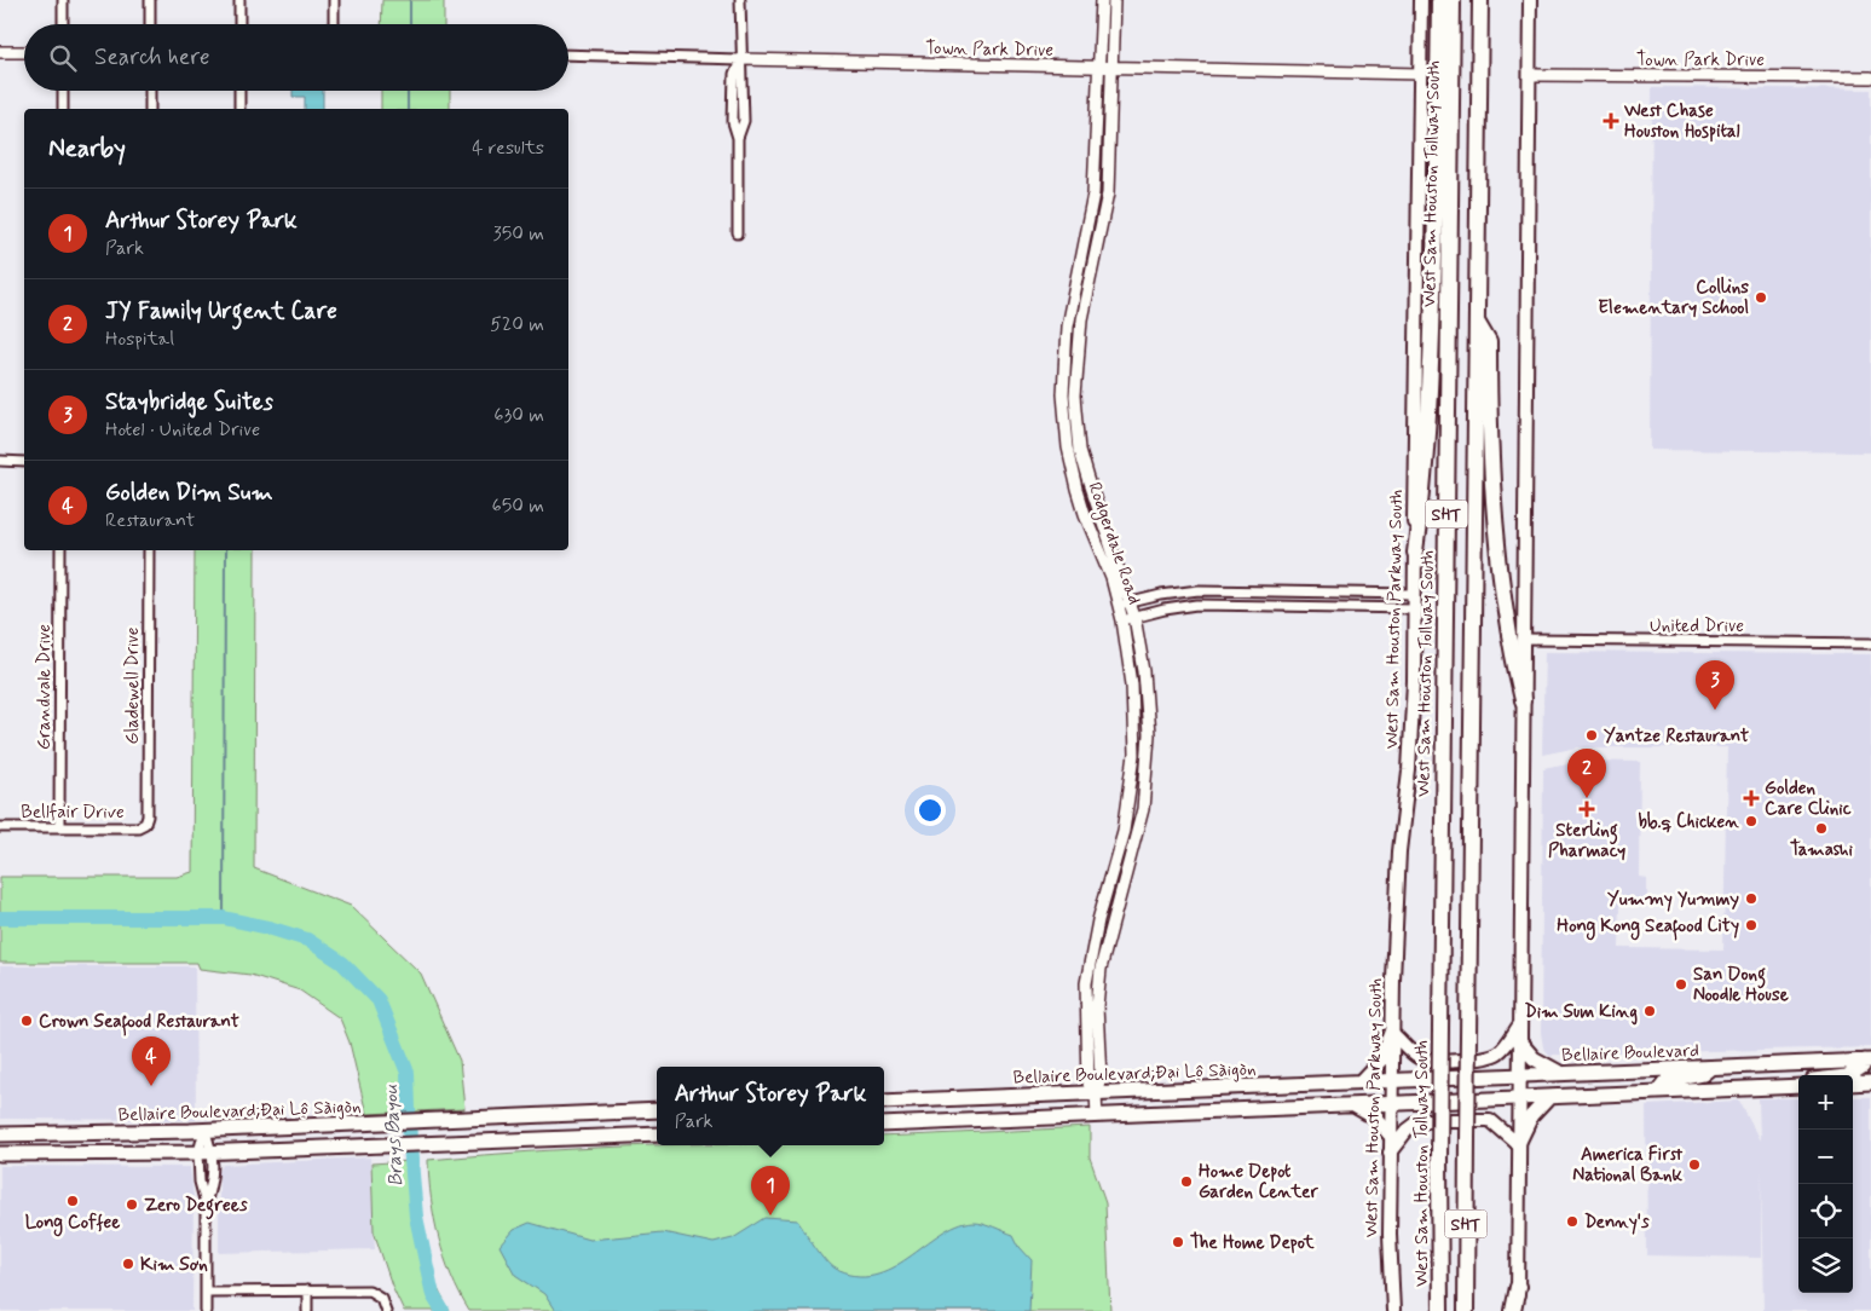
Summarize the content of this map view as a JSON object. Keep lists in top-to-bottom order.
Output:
{
  "streets": {
    "highway": ["West Sam Houston Tollway South", "SHT"],
    "main road": ["West Sam Houston Parkway South", "Bellaire Boulevard", "Bellaire Boulevard;Đại Lộ Sàigòn"],
    "street": [
      "Town Park Drive",
      "Rodgerdale Road",
      "United Drive",
      "Gladewell Drive",
      "Grandvale Drive",
      "Bellfair Drive"
    ]
  },
  "crossings": [
    ["Town Park Drive", "Rodgerdale Road"],
    ["Town Park Drive", "West Sam Houston Parkway South"],
    ["Rodgerdale Road", "Bellaire Boulevard;Đại Lộ Sàigòn"],
    ["West Sam Houston Parkway South", "Bellaire Boulevard"],
    ["West Sam Houston Parkway South", "Bellaire Boulevard;Đại Lộ Sàigòn"],
    ["Gladewell Drive", "Bellfair Drive"],
    ["Grandvale Drive", "Bellfair Drive"],
    ["Bellaire Boulevard", "Bellaire Boulevard;Đại Lộ Sàigòn"]
  ],
  "water": ["Brays Bayou"],
  "places": {
    "health": ["West Chase Houston Hospital", "Golden Care Clinic", "Sterling Pharmacy"],
    "other": [
      "Collins Elementary School",
      "Yantze Restaurant",
      "bb.q Chicken",
      "Tamashi",
      "Yummy Yummy",
      "Hong Kong Seafood City",
      "San Dong Noodle House",
      "Dim Sum King",
      "Crown Seafood Restaurant",
      "America First National Bank",
      "Home Depot Garden Center",
      "Long Coffee",
      "Zero Degrees",
      "Denny's",
      "The Home Depot",
      "Kim Sơn"
    ]
  },
  "page": {
    "search": "Search here",
    "heading": ["Nearby", "4 results"],
    "list": [
      {
        "mark": "1",
        "name": "Arthur Storey Park",
        "note": "Park",
        "value": "350 m"
      },
      {
        "mark": "2",
        "name": "JY Family Urgent Care",
        "note": "Hospital",
        "value": "520 m"
      },
      {
        "mark": "3",
        "name": "Staybridge Suites",
        "note": "Hotel · United Drive",
        "value": "630 m"
      },
      {
        "mark": "4",
        "name": "Golden Dim Sum",
        "note": "Restaurant",
        "value": "650 m"
      }
    ],
    "pins": [
      "3",
      "2",
      "4",
      "1"
    ],
    "popup": ["Arthur Storey Park", "Park"],
    "map_buttons": ["+", "−"]
  }
}
